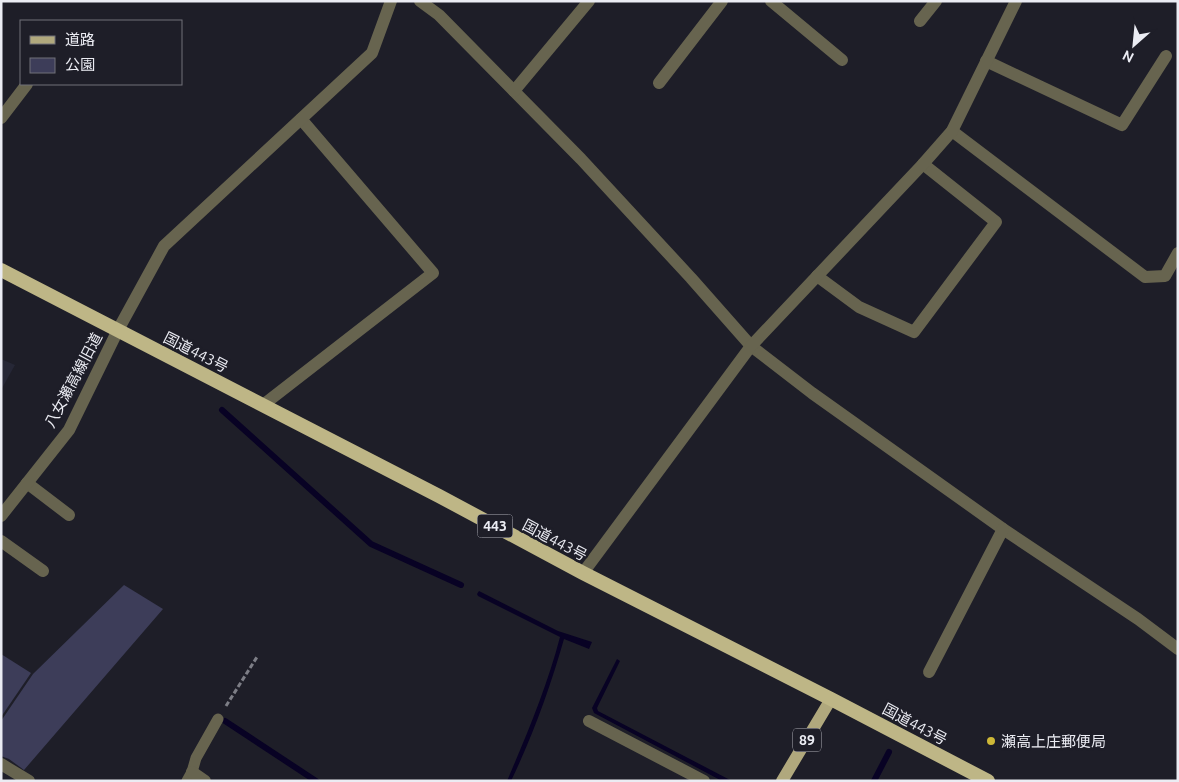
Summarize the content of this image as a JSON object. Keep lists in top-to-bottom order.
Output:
{
  "streets": {
    "highway": ["国道443号", "443"],
    "main road": ["89"],
    "street": ["八女瀬高線旧道"]
  },
  "crossings": [
    ["国道443号", "八女瀬高線旧道"],
    ["国道443号", "89"]
  ],
  "places": ["瀬高上庄郵便局"],
  "legend": ["道路", "公園"],
  "north": "bottom left"
}
